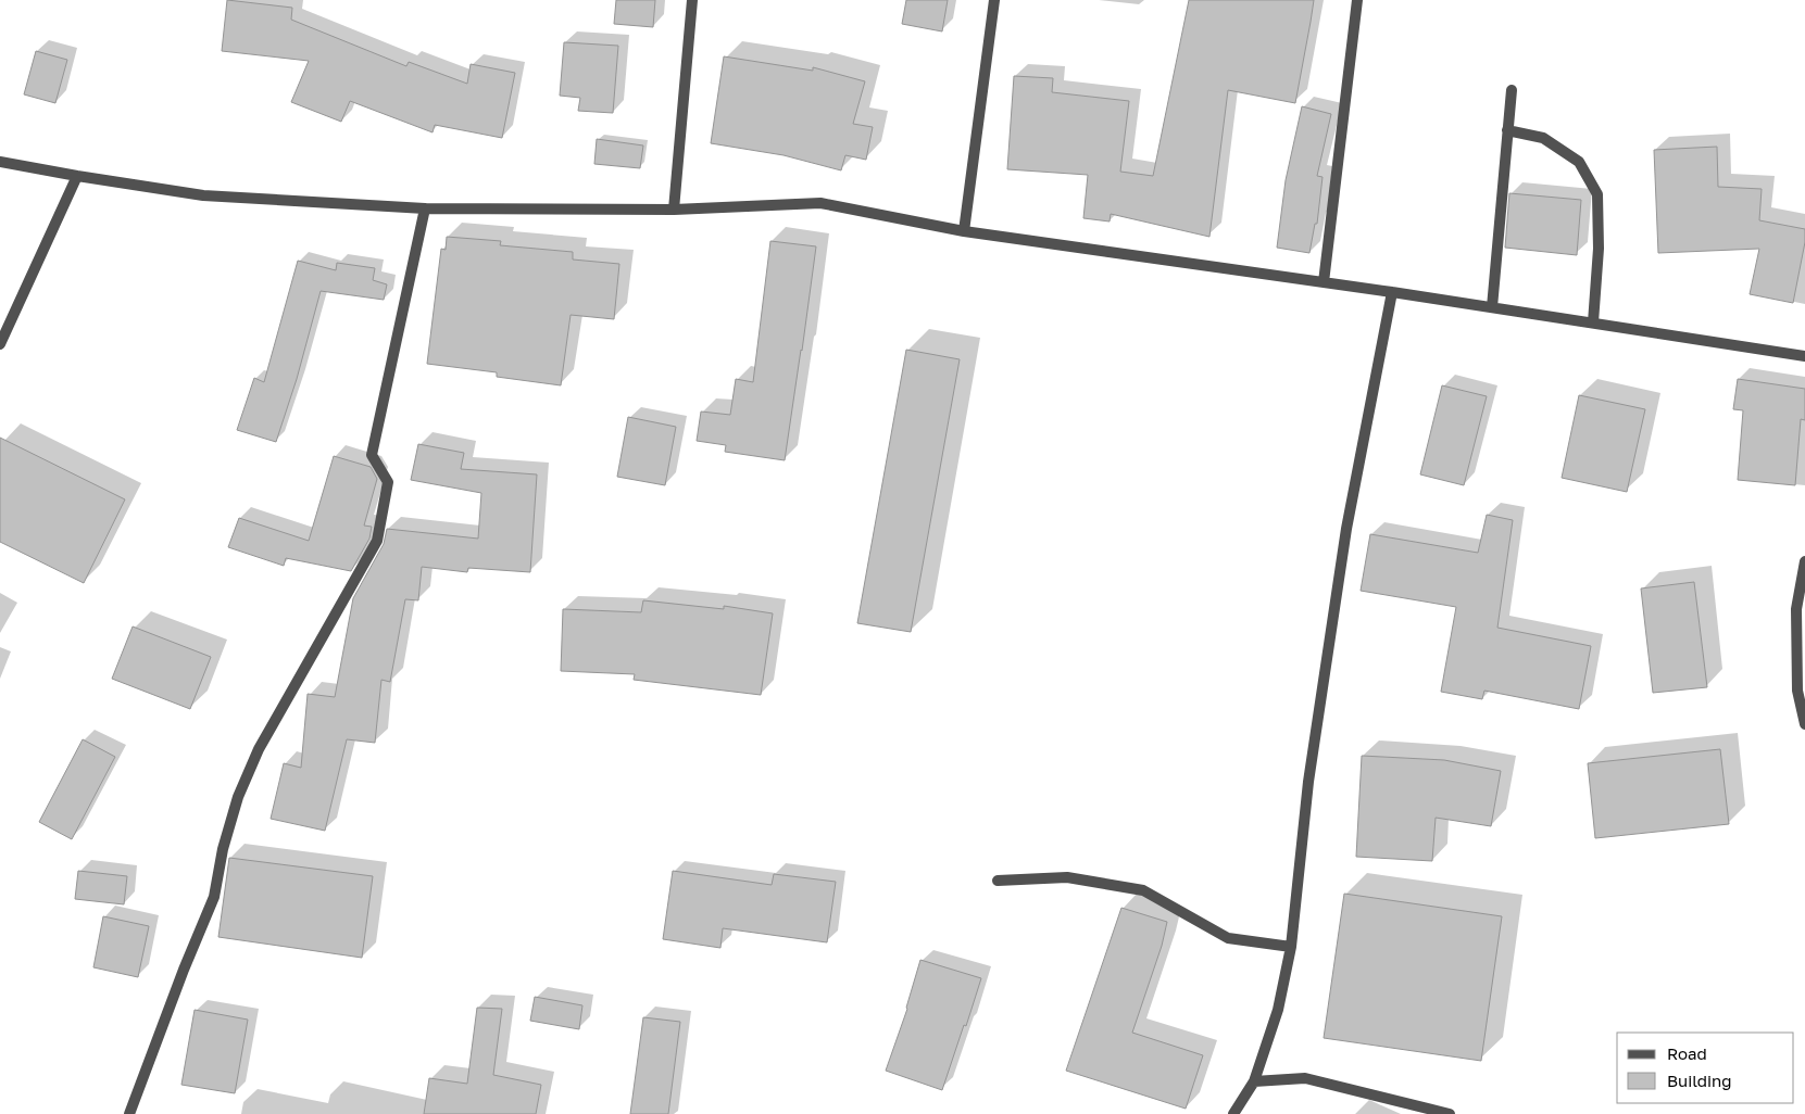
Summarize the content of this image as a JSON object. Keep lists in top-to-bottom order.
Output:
{
  "legend": ["Road", "Building"]
}
